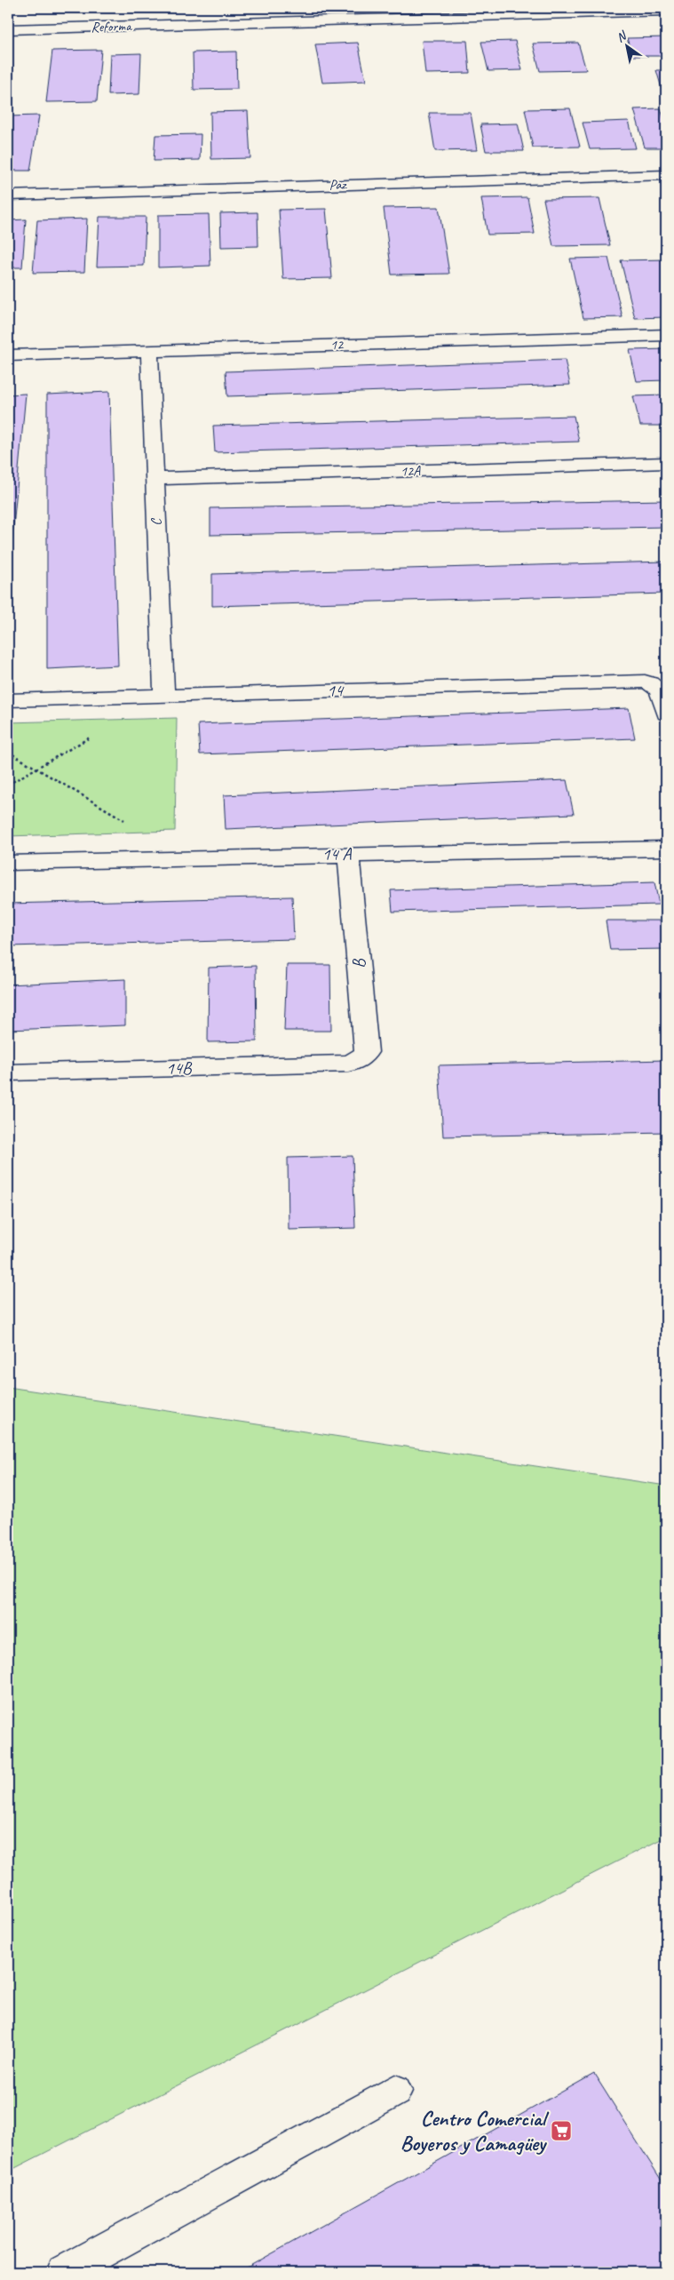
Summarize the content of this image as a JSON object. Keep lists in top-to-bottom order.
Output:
{
  "streets": {
    "street": [
      "Reforma",
      "Paz",
      "12",
      "12A",
      "C",
      "14",
      "14 A",
      "B",
      "14B"
    ]
  },
  "crossings": [
    ["12", "C"],
    ["12A", "C"],
    ["C", "14"],
    ["14 A", "B"],
    ["B", "14B"]
  ],
  "places": {
    "supermarket": ["Centro Comercial Boyeros y Camagüey"]
  },
  "north": "top left"
}
